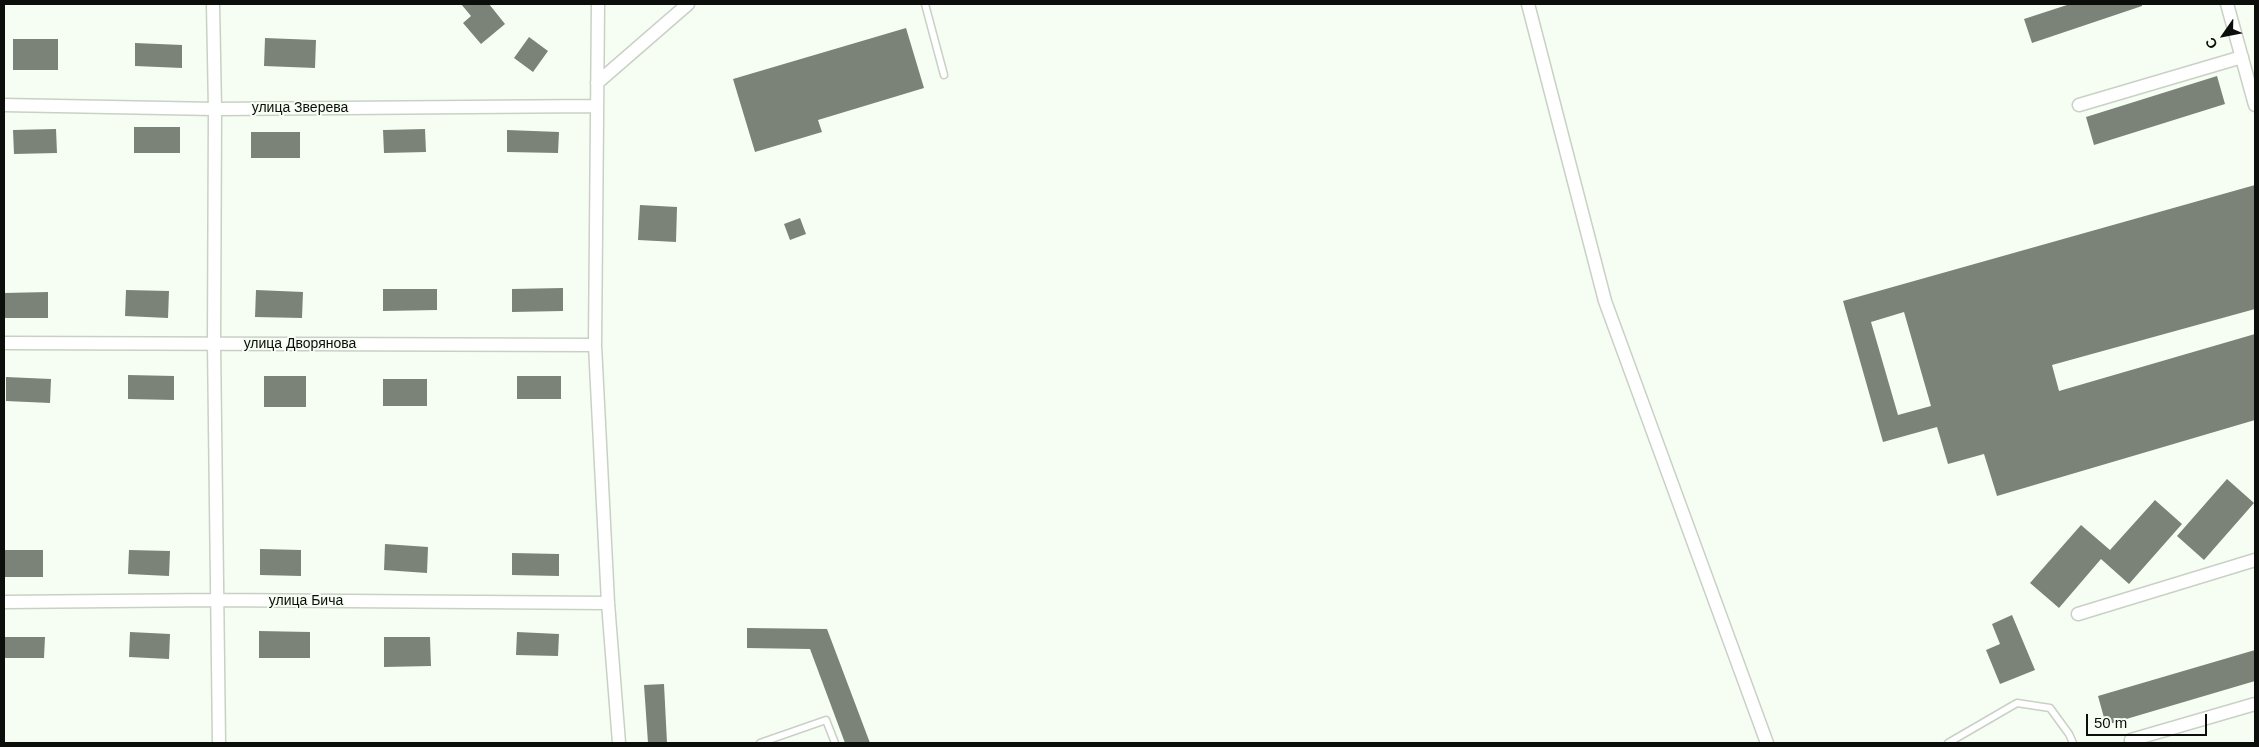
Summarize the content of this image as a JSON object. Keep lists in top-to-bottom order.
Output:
{
  "streets": {
    "street": ["улица Зверева", "улица Дворянова", "улица Бича"]
  },
  "scale_bar": "50 m",
  "north": "bottom left"
}
